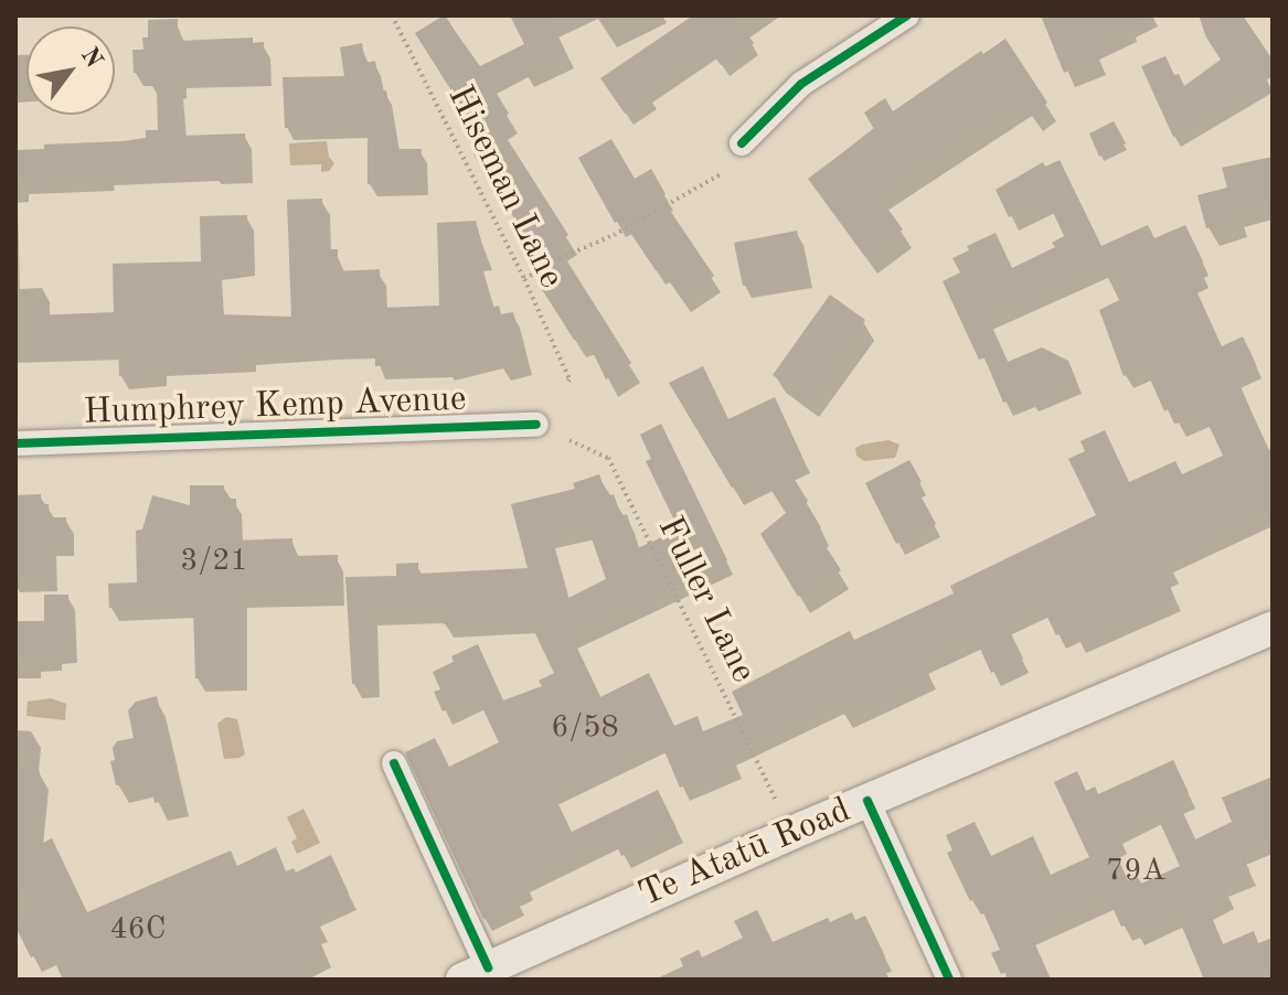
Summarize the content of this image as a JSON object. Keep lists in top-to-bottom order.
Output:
{
  "streets": {
    "main road": ["Te Atatū Road"],
    "street": ["Humphrey Kemp Avenue"],
    "path": ["Hiseman Lane", "Fuller Lane"]
  },
  "house_numbers": [
    "3/21",
    "6/58",
    "79A",
    "46C"
  ],
  "north": "top right"
}
